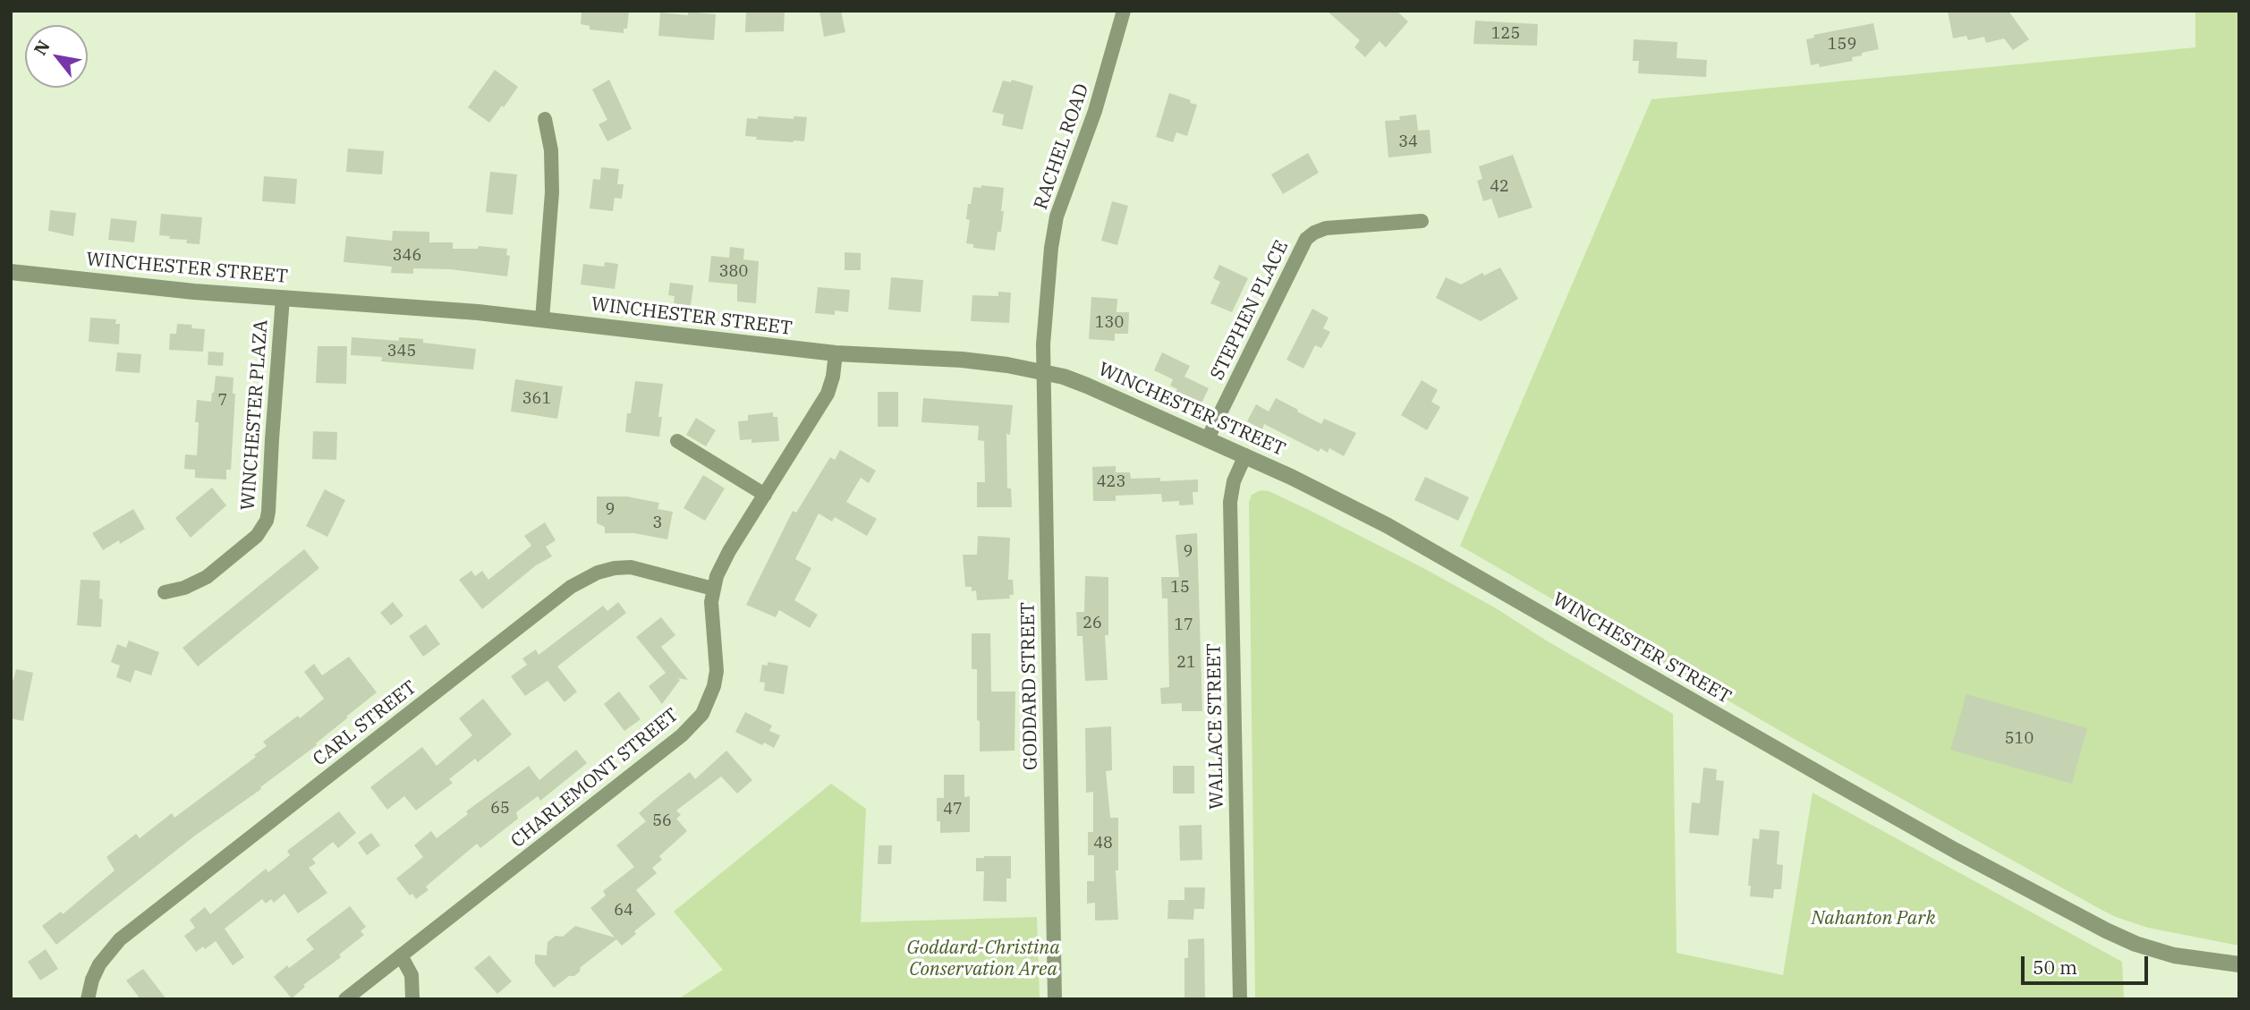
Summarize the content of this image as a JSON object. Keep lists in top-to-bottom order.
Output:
{
  "streets": {
    "street": [
      "RACHEL ROAD",
      "WINCHESTER STREET",
      "STEPHEN PLACE",
      "WINCHESTER PLAZA",
      "GODDARD STREET",
      "CARL STREET",
      "WALLACE STREET",
      "CHARLEMONT STREET"
    ]
  },
  "crossings": [
    ["RACHEL ROAD", "WINCHESTER STREET"],
    ["RACHEL ROAD", "GODDARD STREET"],
    ["WINCHESTER STREET", "STEPHEN PLACE"],
    ["WINCHESTER STREET", "WINCHESTER PLAZA"],
    ["WINCHESTER STREET", "GODDARD STREET"],
    ["WINCHESTER STREET", "WALLACE STREET"],
    ["WINCHESTER STREET", "CHARLEMONT STREET"],
    ["CARL STREET", "CHARLEMONT STREET"]
  ],
  "parks": ["Nahanton Park", "Goddard-Christina Conservation Area"],
  "house_numbers": [
    "125",
    "159",
    "34",
    "42",
    "346",
    "380",
    "130",
    "345",
    "361",
    "7",
    "423",
    "9",
    "3",
    "9",
    "15",
    "26",
    "17",
    "21",
    "510",
    "65",
    "47",
    "56",
    "48",
    "64"
  ],
  "scale_bar": "50 m",
  "north": "top left"
}
